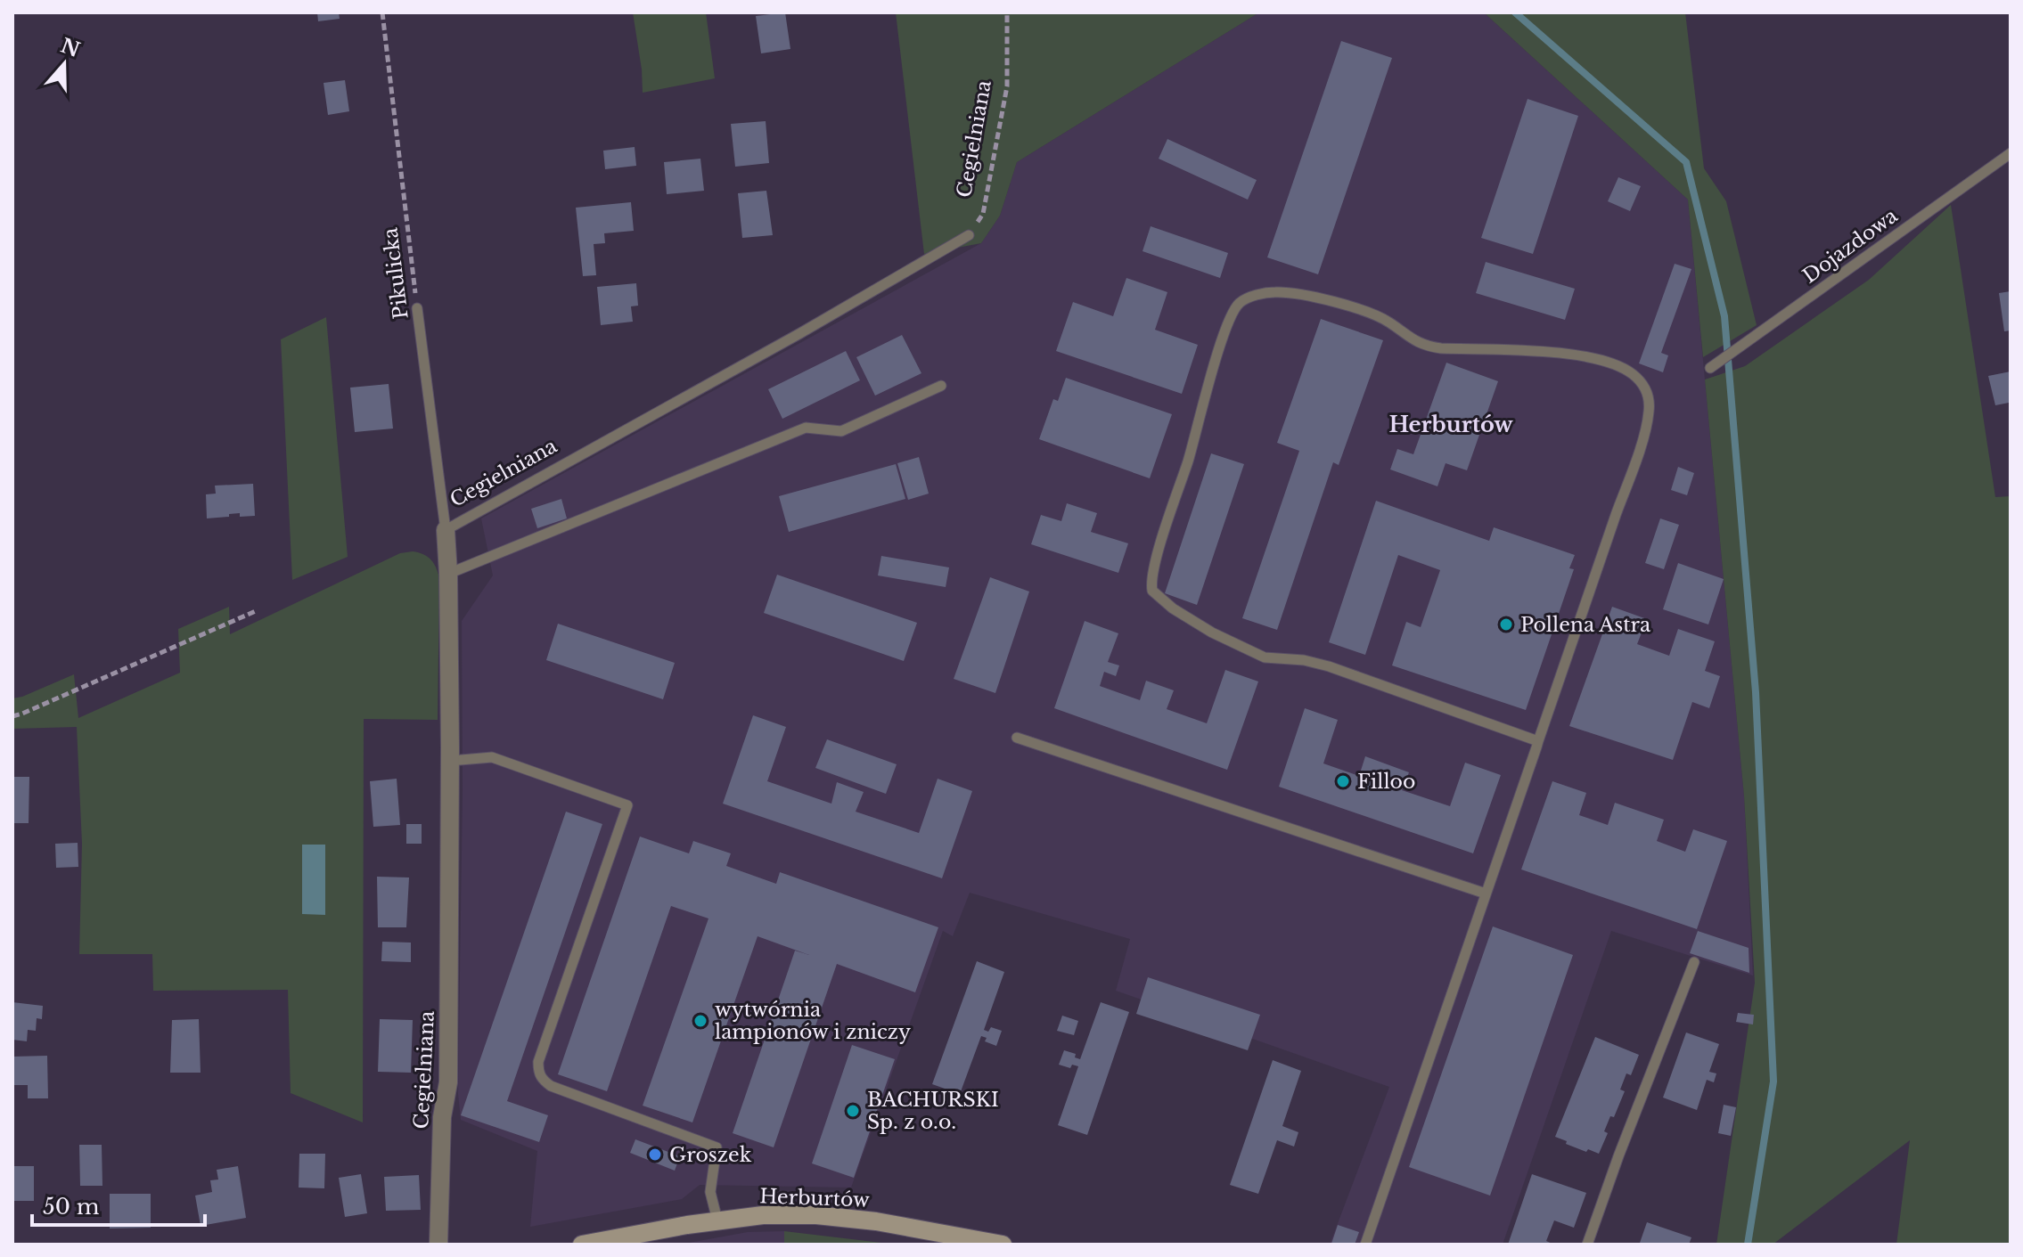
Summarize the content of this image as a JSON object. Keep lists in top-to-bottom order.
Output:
{
  "streets": {
    "street": ["Cegielniana", "Herburtów"],
    "lane": ["Dojazdowa", "Pikulicka"]
  },
  "crossings": [
    ["Cegielniana", "Pikulicka"]
  ],
  "districts": ["Herburtów"],
  "places": [
    "Pollena Astra",
    "Filloo",
    "wytwórnia lampionów i zniczy",
    "BACHURSKI Sp. z o.o.",
    "Groszek"
  ],
  "scale_bar": "50 m",
  "north": "top"
}
